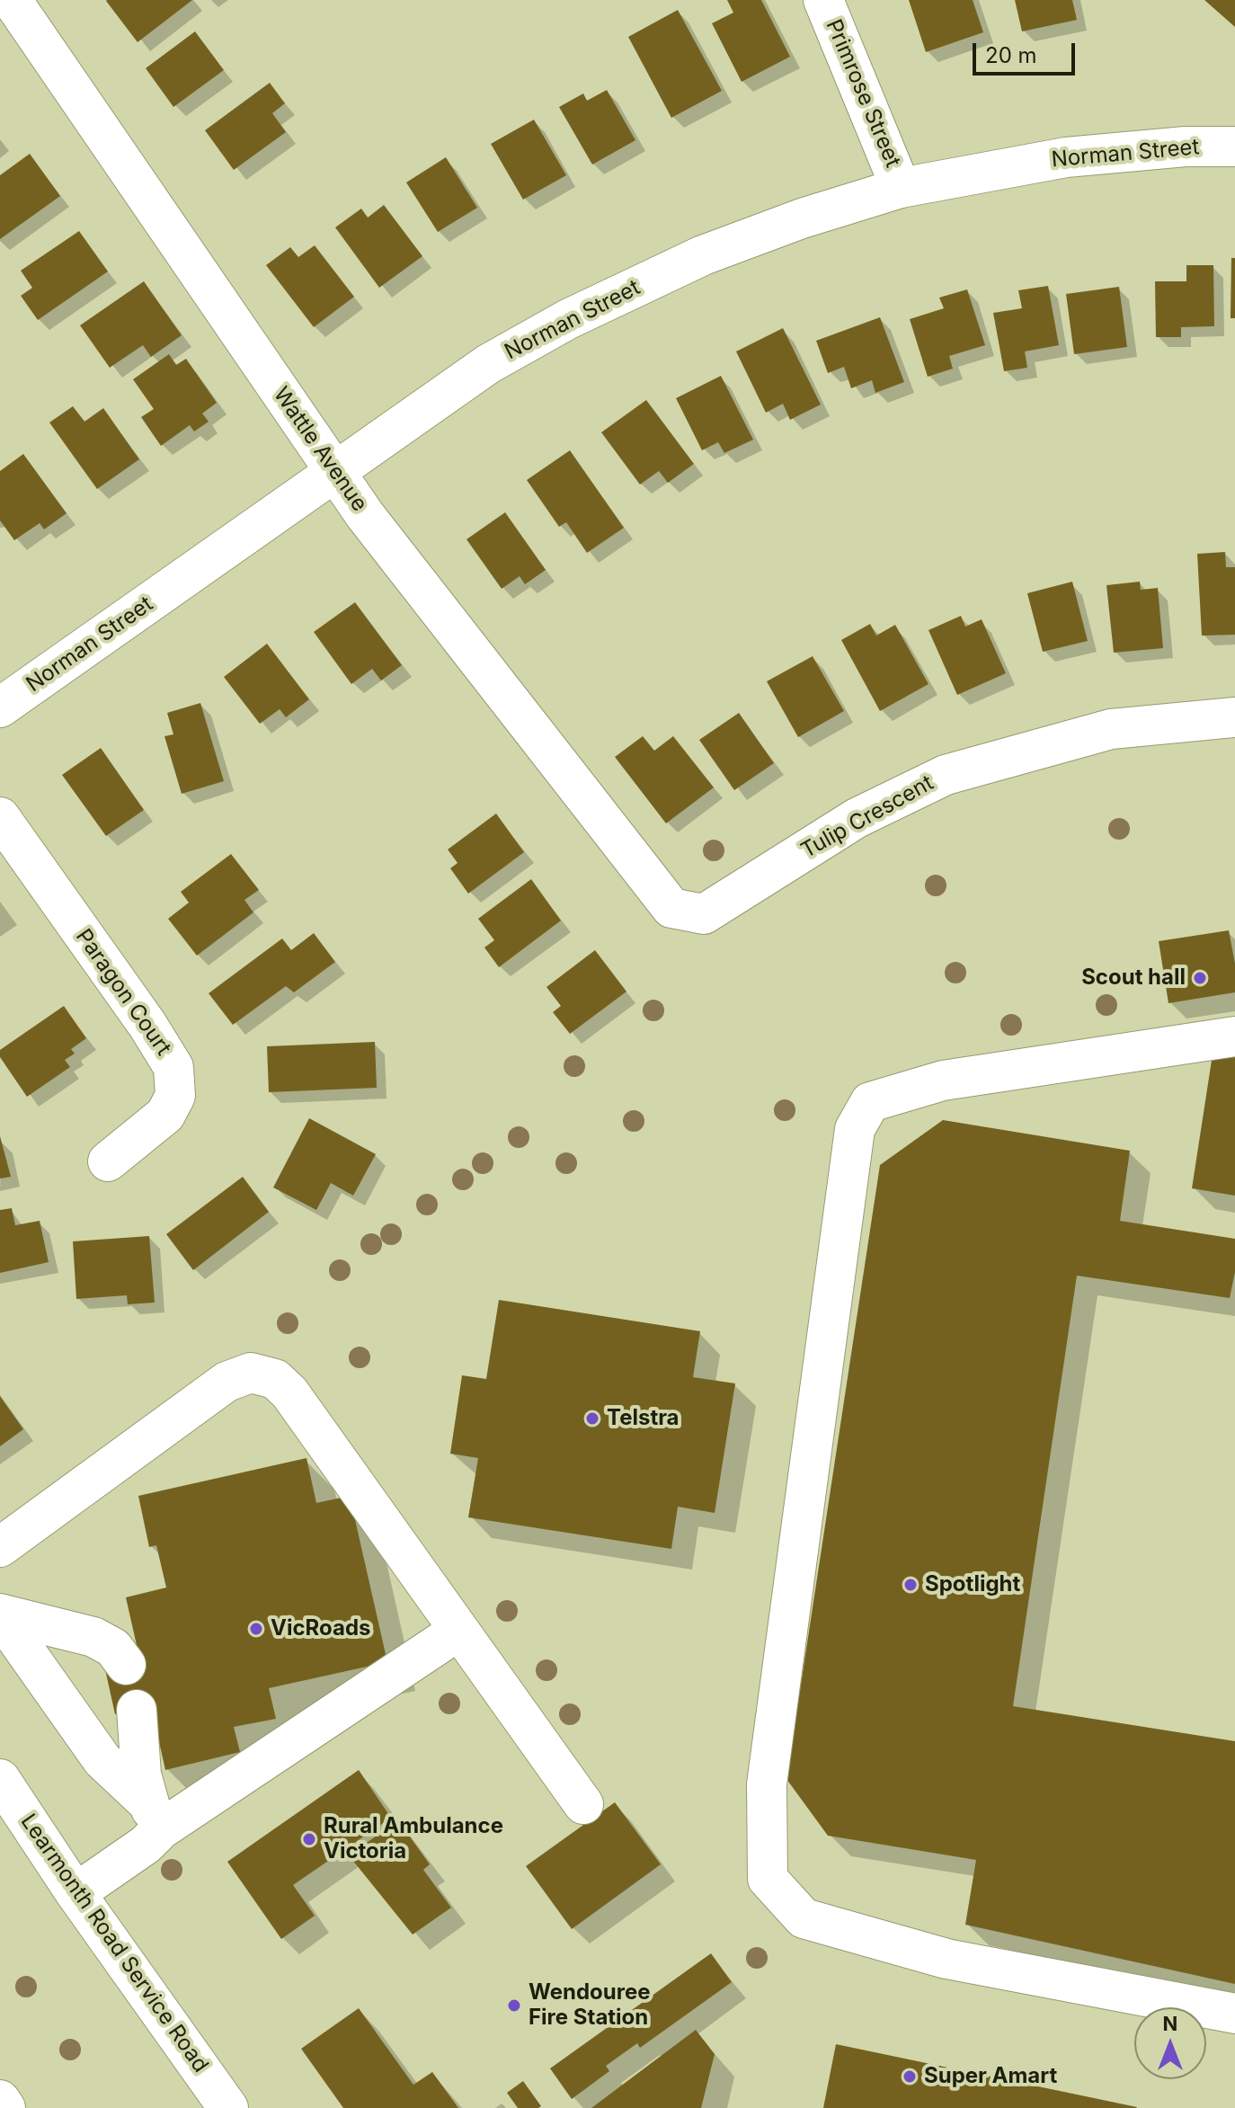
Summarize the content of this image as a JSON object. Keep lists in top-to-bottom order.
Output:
{
  "streets": {
    "street": [
      "Primrose Street",
      "Norman Street",
      "Wattle Avenue",
      "Tulip Crescent",
      "Paragon Court",
      "Learmonth Road Service Road"
    ]
  },
  "crossings": [
    ["Primrose Street", "Norman Street"],
    ["Norman Street", "Wattle Avenue"],
    ["Wattle Avenue", "Tulip Crescent"]
  ],
  "places": [
    "Scout hall",
    "Telstra",
    "Spotlight",
    "VicRoads",
    "Rural Ambulance Victoria",
    "Wendouree Fire Station",
    "Super Amart"
  ],
  "scale_bar": "20 m",
  "north": "top"
}
